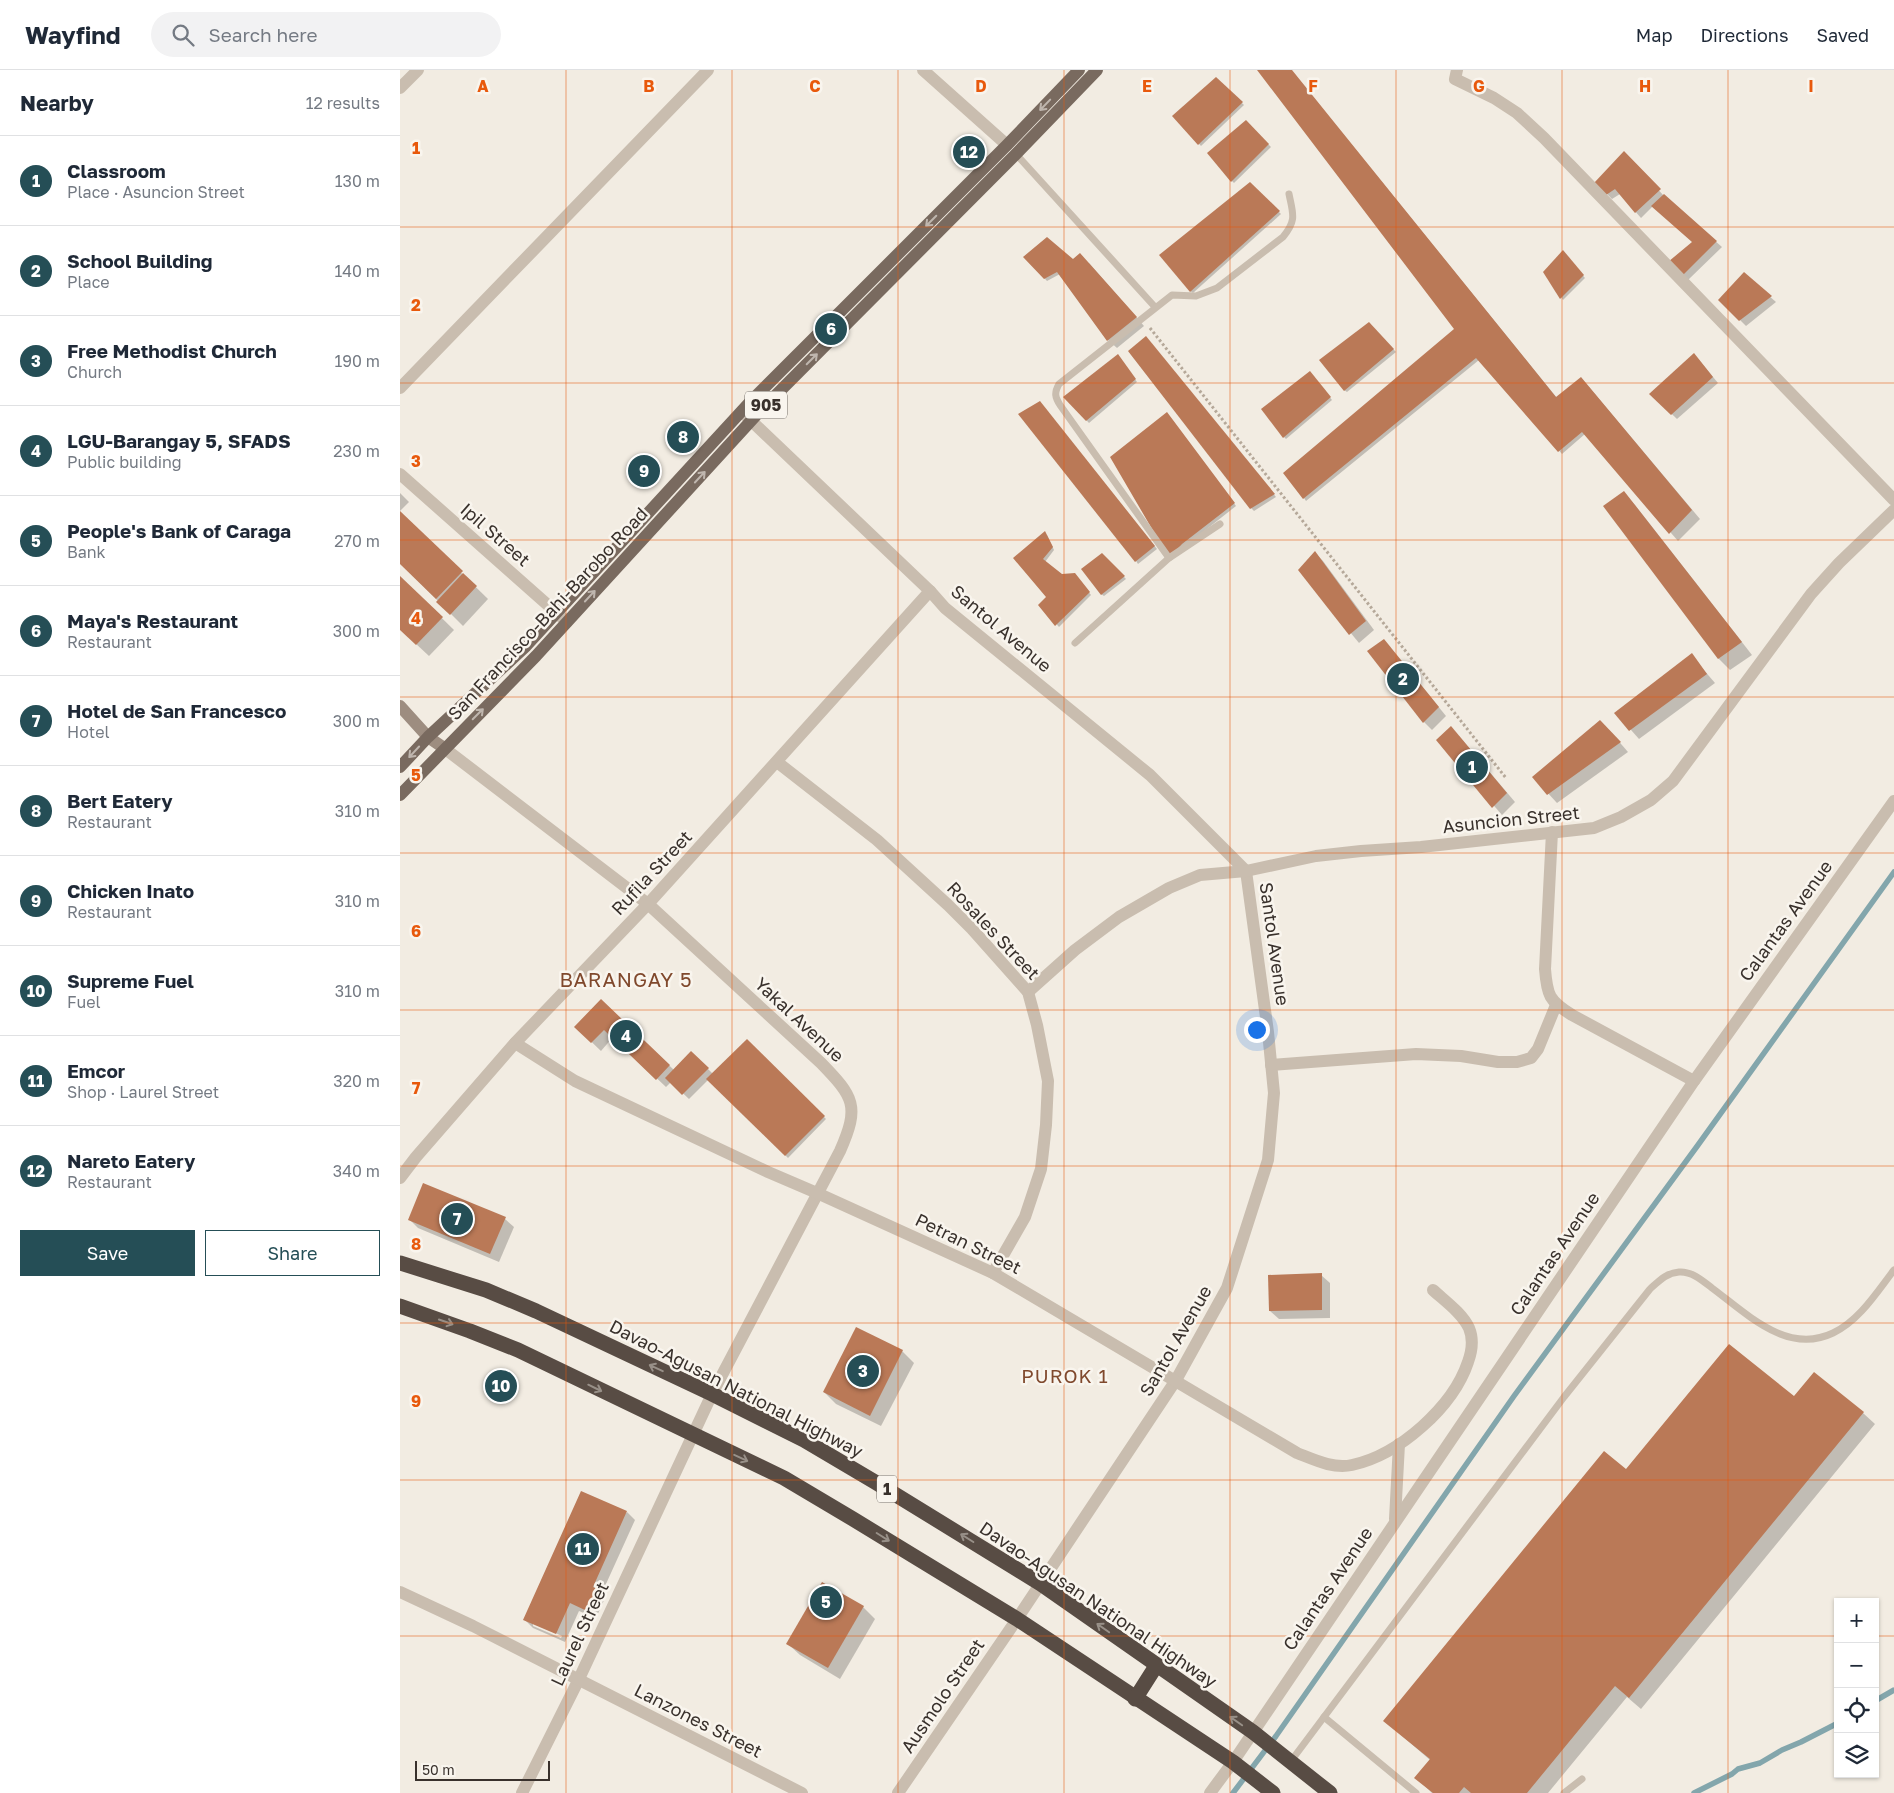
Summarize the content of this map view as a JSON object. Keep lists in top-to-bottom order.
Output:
{
  "streets": {
    "highway": ["Davao-Agusan National Highway", "1"],
    "main road": ["905", "San Francisco-Bahi-Barobo Road", "Yakal Avenue"],
    "street": [
      "Ipil Street",
      "Santol Avenue",
      "Asuncion Street",
      "Rufila Street",
      "Calantas Avenue",
      "Rosales Street",
      "Petran Street",
      "Laurel Street",
      "Ausmolo Street",
      "Lanzones Street"
    ]
  },
  "crossings": [
    ["Ipil Street", "San Francisco-Bahi-Barobo Road"],
    ["San Francisco-Bahi-Barobo Road", "Santol Avenue"],
    ["San Francisco-Bahi-Barobo Road", "Yakal Avenue"],
    ["Santol Avenue", "Asuncion Street"],
    ["Santol Avenue", "Rufila Street"],
    ["Santol Avenue", "Petran Street"],
    ["Santol Avenue", "Davao-Agusan National Highway"],
    ["Santol Avenue", "Ausmolo Street"],
    ["Asuncion Street", "Rosales Street"],
    ["Rufila Street", "Rosales Street"],
    ["Rufila Street", "Yakal Avenue"],
    ["Rufila Street", "Petran Street"],
    ["Calantas Avenue", "Davao-Agusan National Highway"],
    ["Rosales Street", "Petran Street"],
    ["Yakal Avenue", "Petran Street"],
    ["Yakal Avenue", "Davao-Agusan National Highway"],
    ["Yakal Avenue", "Laurel Street"],
    ["Laurel Street", "Lanzones Street"]
  ],
  "districts": ["BARANGAY 5", "PUROK 1"],
  "scale_bar": "50 m",
  "page": {
    "header": "Wayfind",
    "search": "Search here",
    "nav": ["Map", "Directions", "Saved"],
    "heading": ["Nearby", "12 results"],
    "pins": [
      "12",
      "6",
      "8",
      "9",
      "2",
      "1",
      "4",
      "7",
      "3",
      "10",
      "11",
      "5"
    ],
    "list": [
      {
        "mark": "1",
        "name": "Classroom",
        "note": "Place · Asuncion Street",
        "value": "130 m"
      },
      {
        "mark": "2",
        "name": "School Building",
        "note": "Place",
        "value": "140 m"
      },
      {
        "mark": "3",
        "name": "Free Methodist Church",
        "note": "Church",
        "value": "190 m"
      },
      {
        "mark": "4",
        "name": "LGU-Barangay 5, SFADS",
        "note": "Public building",
        "value": "230 m"
      },
      {
        "mark": "5",
        "name": "People's Bank of Caraga",
        "note": "Bank",
        "value": "270 m"
      },
      {
        "mark": "6",
        "name": "Maya's Restaurant",
        "note": "Restaurant",
        "value": "300 m"
      },
      {
        "mark": "7",
        "name": "Hotel de San Francesco",
        "note": "Hotel",
        "value": "300 m"
      },
      {
        "mark": "8",
        "name": "Bert Eatery",
        "note": "Restaurant",
        "value": "310 m"
      },
      {
        "mark": "9",
        "name": "Chicken Inato",
        "note": "Restaurant",
        "value": "310 m"
      },
      {
        "mark": "10",
        "name": "Supreme Fuel",
        "note": "Fuel",
        "value": "310 m"
      },
      {
        "mark": "11",
        "name": "Emcor",
        "note": "Shop · Laurel Street",
        "value": "320 m"
      },
      {
        "mark": "12",
        "name": "Nareto Eatery",
        "note": "Restaurant",
        "value": "340 m"
      }
    ],
    "buttons": ["Save", "Share"],
    "map_buttons": ["+", "−"],
    "scale": "50 m"
  },
  "grid": {
    "columns": [
      "A",
      "B",
      "C",
      "D",
      "E",
      "F",
      "G",
      "H",
      "I"
    ],
    "rows": [
      "1",
      "2",
      "3",
      "4",
      "5",
      "6",
      "7",
      "8",
      "9"
    ]
  }
}
